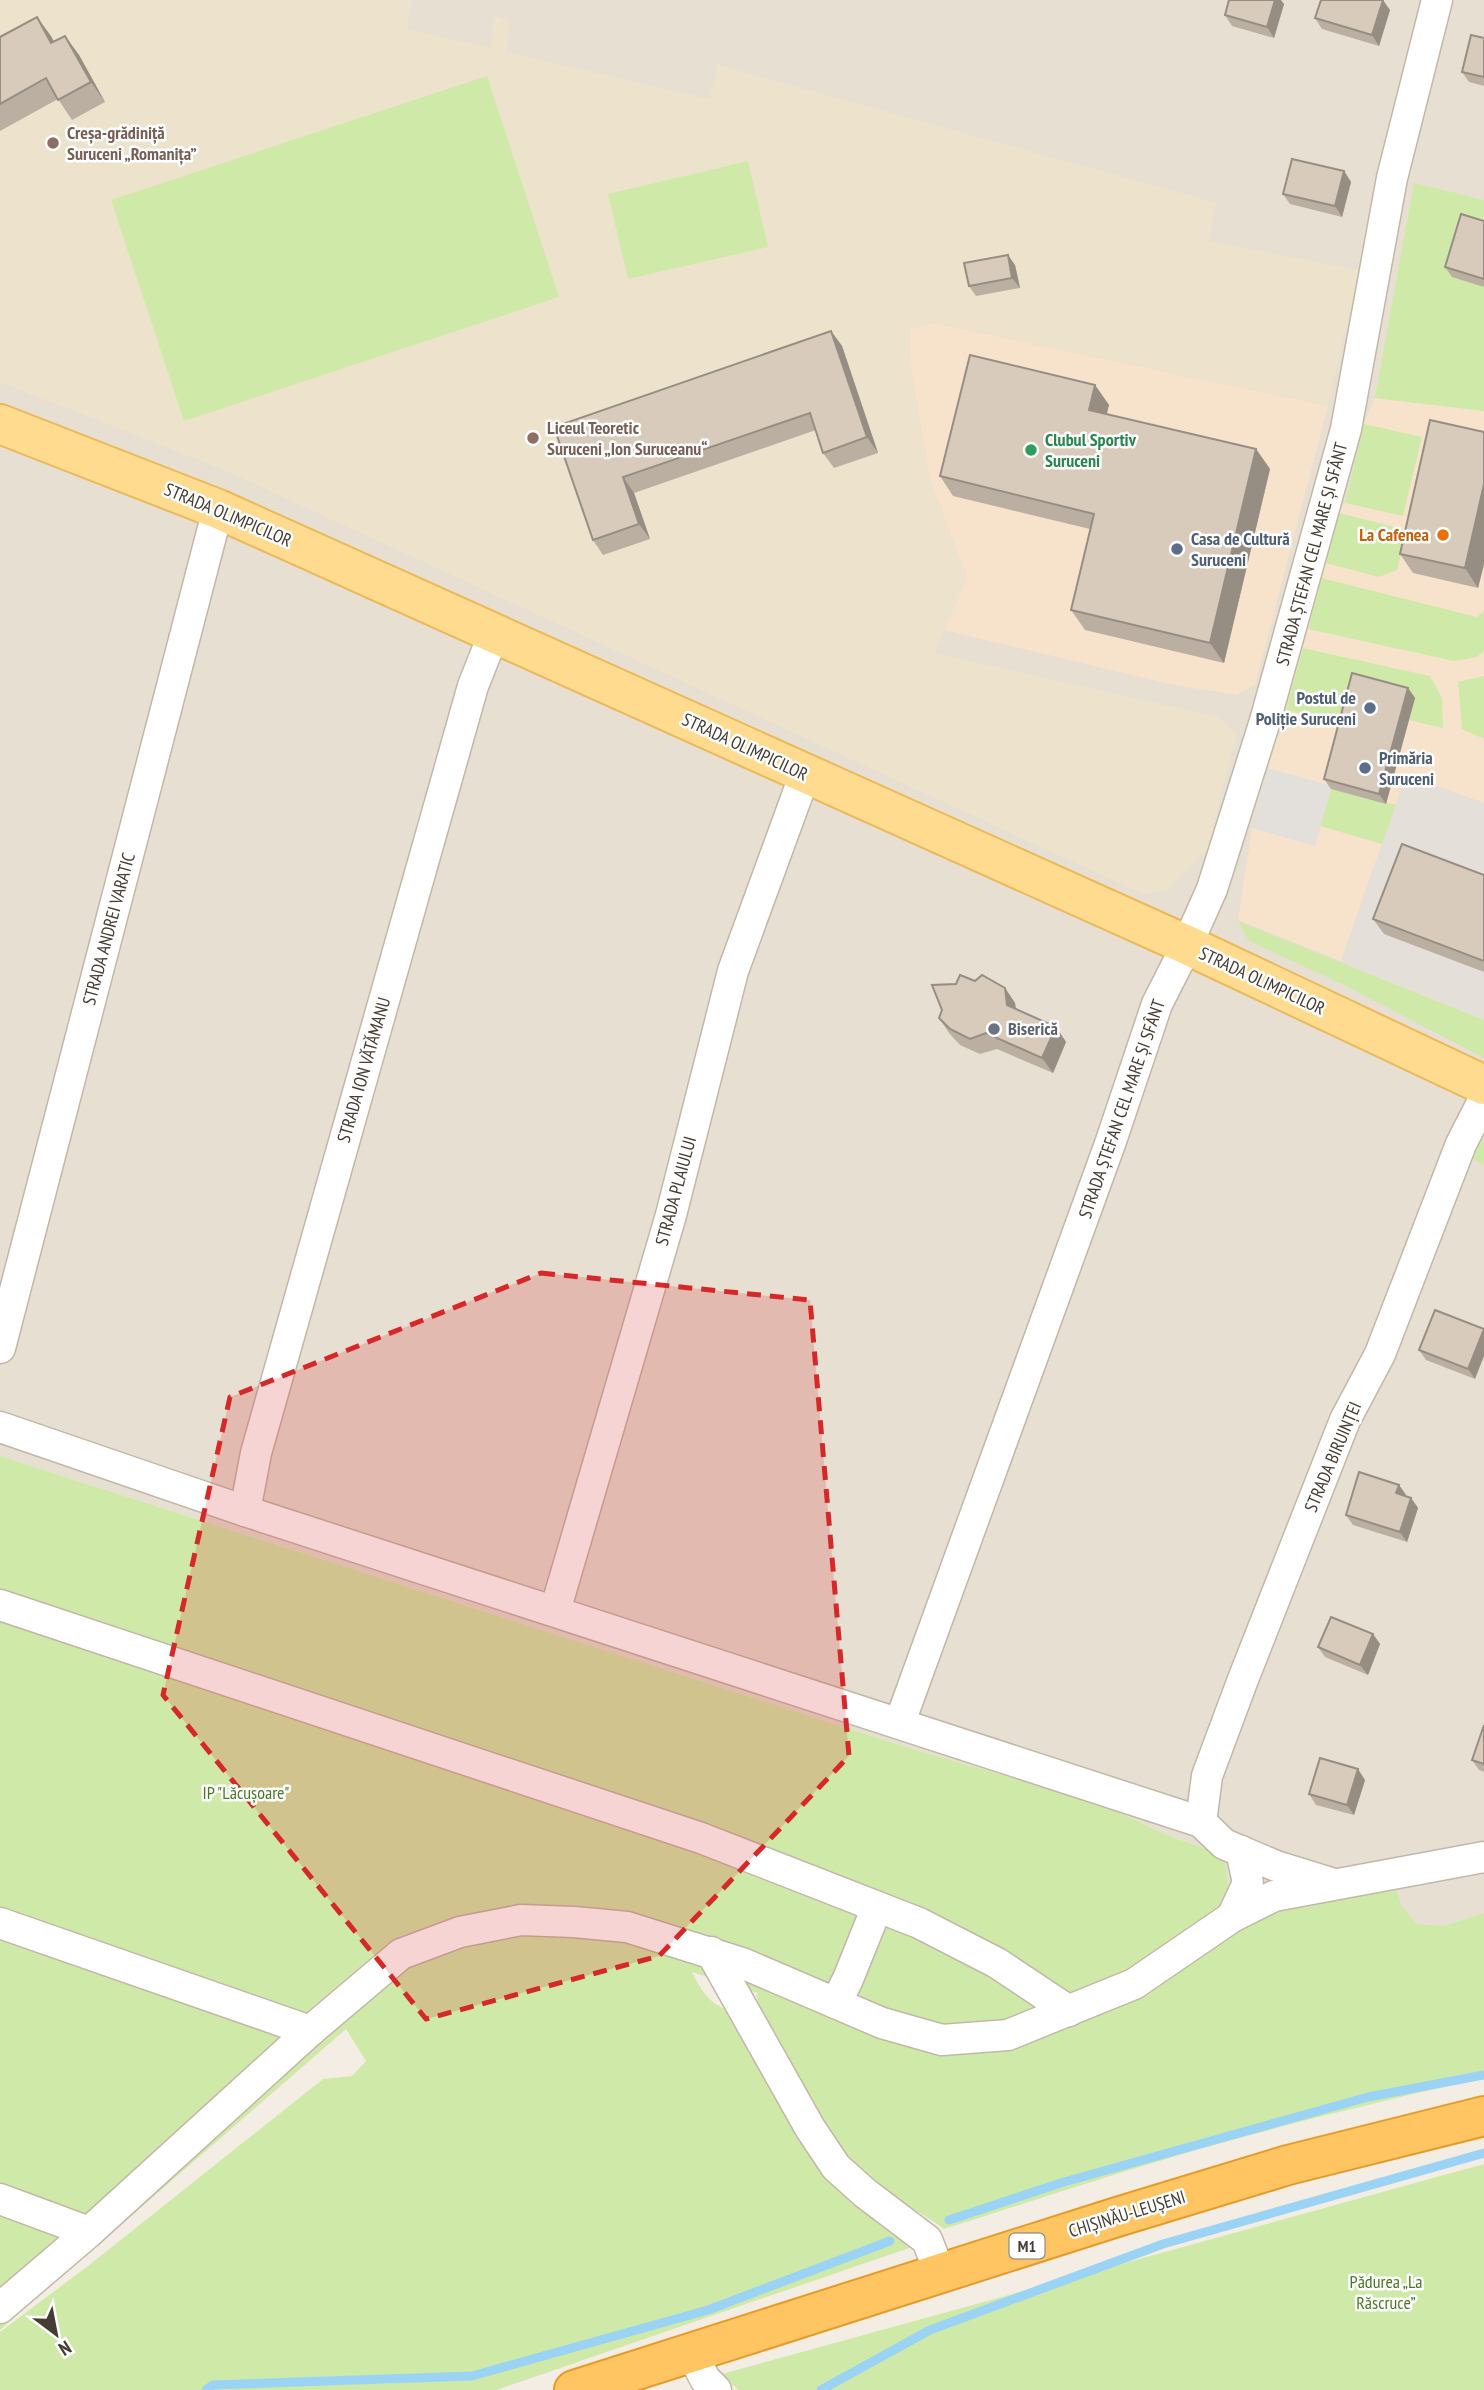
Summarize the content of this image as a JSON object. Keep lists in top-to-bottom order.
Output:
{
  "streets": {
    "highway": ["CHIȘINĂU-LEUȘENI", "M1"],
    "main road": ["STRADA OLIMPICILOR"],
    "street": [
      "STRADA ȘTEFAN CEL MARE ȘI SFÂNT",
      "STRADA ANDREI VARATIC",
      "STRADA ION VĂTĂMANU",
      "STRADA PLAIULUI",
      "STRADA BIRUINȚEI"
    ]
  },
  "crossings": [
    ["STRADA OLIMPICILOR", "STRADA ȘTEFAN CEL MARE ȘI SFÂNT"],
    ["STRADA OLIMPICILOR", "STRADA ANDREI VARATIC"],
    ["STRADA OLIMPICILOR", "STRADA ION VĂTĂMANU"],
    ["STRADA OLIMPICILOR", "STRADA PLAIULUI"]
  ],
  "parks": ["IP \"Lăcușoare\"", "Pădurea „La Răscruce”"],
  "places": [
    "Creșa-grădiniță Suruceni „Romanița”",
    "Liceul Teoretic Suruceni „Ion Suruceanu“",
    "Clubul Sportiv Suruceni",
    "La Cafenea",
    "Casa de Cultură Suruceni",
    "Postul de Poliție Suruceni",
    "Primăria Suruceni",
    "Biserică"
  ],
  "north": "bottom right"
}
